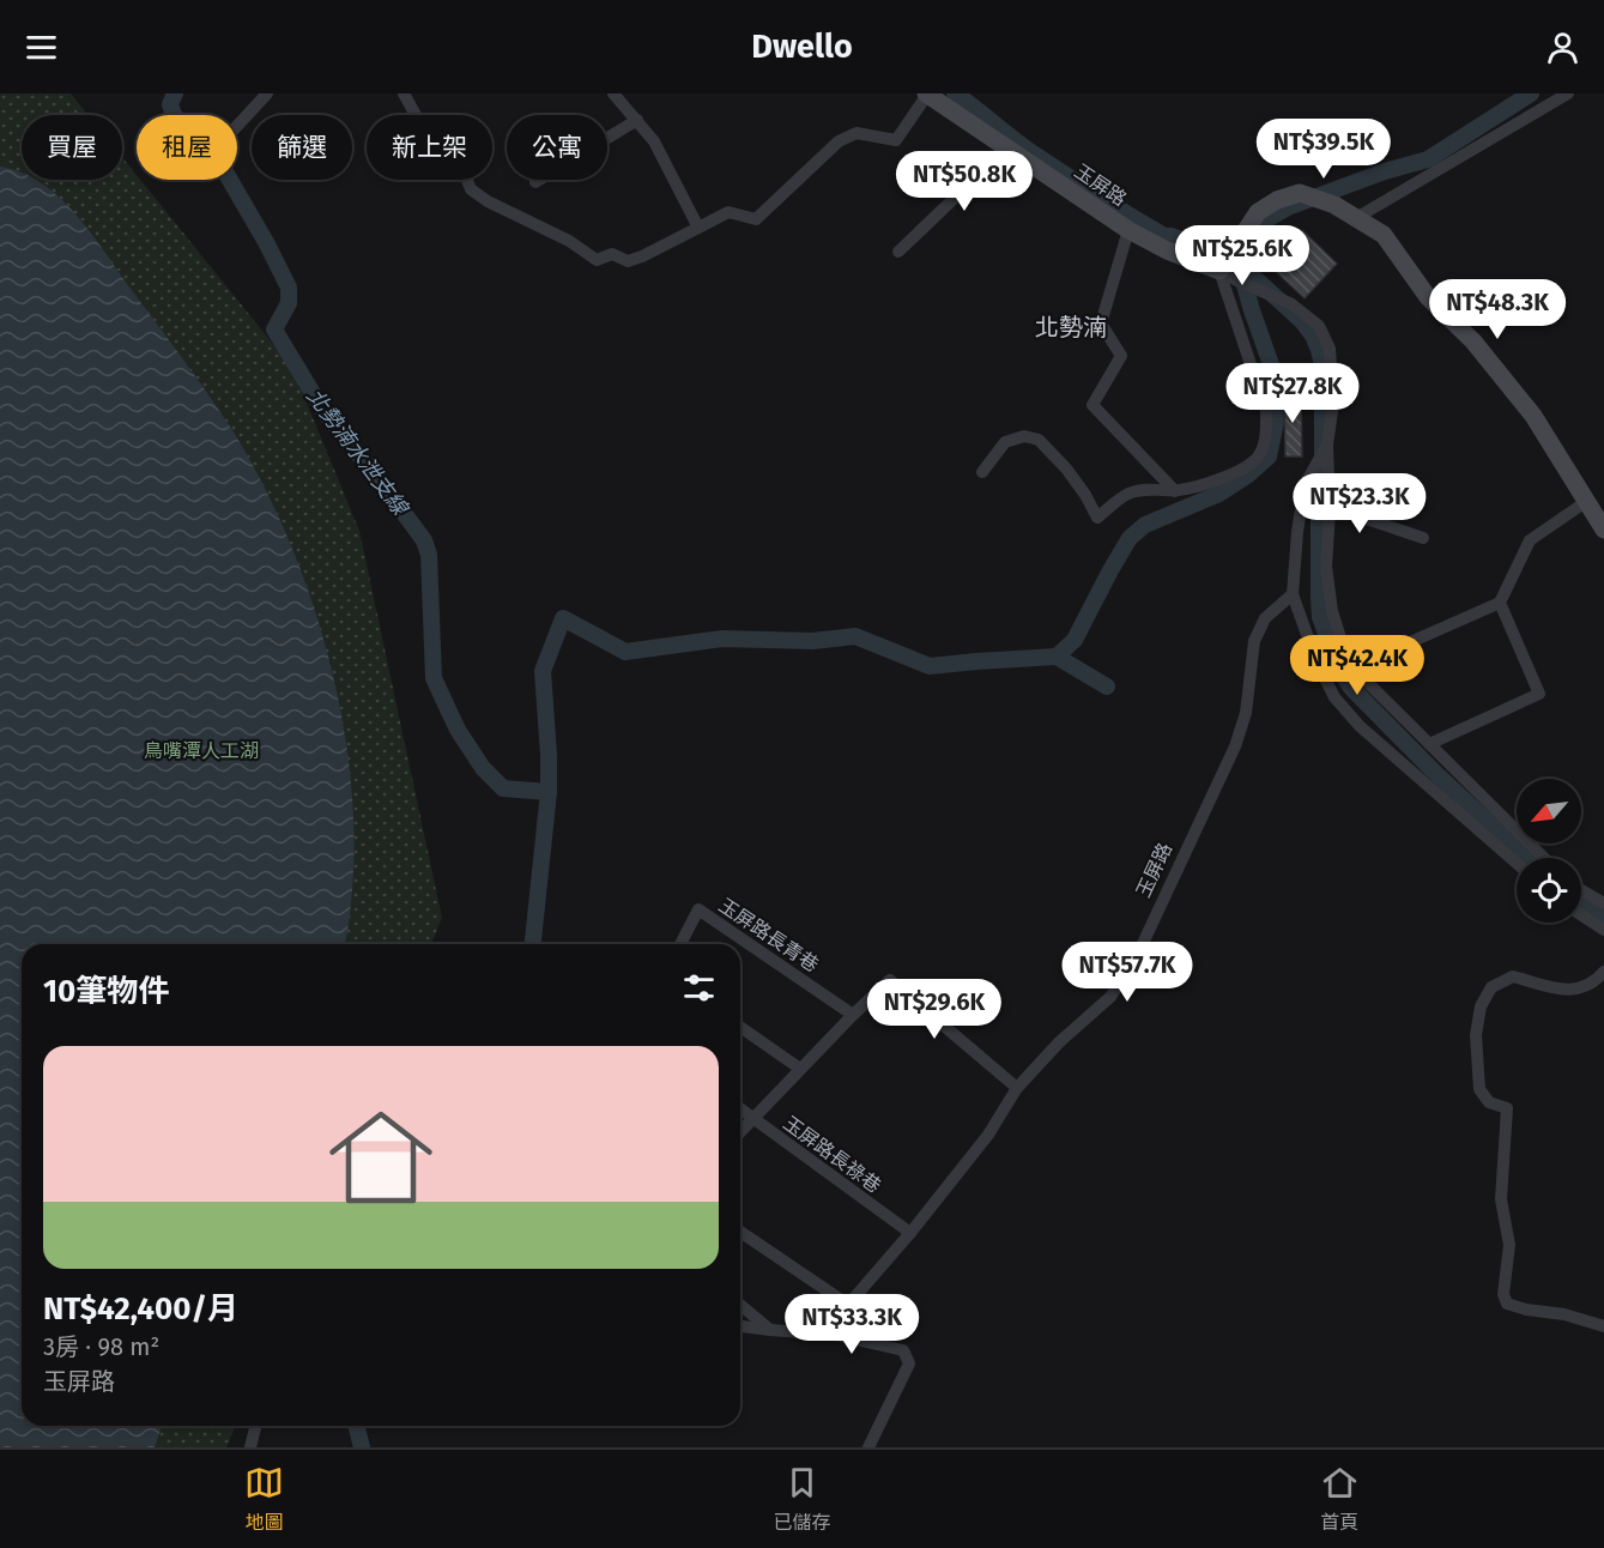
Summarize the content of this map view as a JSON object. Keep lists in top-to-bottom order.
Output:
{
  "streets": {
    "street": ["玉屏路", "玉屏路長青巷", "玉屏路長祿巷"]
  },
  "crossings": [
    ["玉屏路", "玉屏路長祿巷"]
  ],
  "districts": ["北勢湳"],
  "water": ["北勢湳水泄支線"],
  "parks": ["鳥嘴潭人工湖"],
  "north": "bottom left",
  "page": {
    "header": "Dwello",
    "chip": [
      "買屋",
      "租屋",
      "篩選",
      "新上架",
      "公寓"
    ],
    "price": [
      "NT$39.5K",
      "NT$50.8K",
      "NT$25.6K",
      "NT$48.3K",
      "NT$27.8K",
      "NT$23.3K",
      "NT$42.4K",
      "NT$57.7K",
      "NT$29.6K",
      "NT$33.3K"
    ],
    "heading": "10筆物件",
    "list": [
      {
        "name": "NT$42,400/月",
        "note": "3房 · 98 m² · 玉屏路"
      }
    ],
    "tabs": ["地圖", "已儲存", "首頁"]
  }
}
